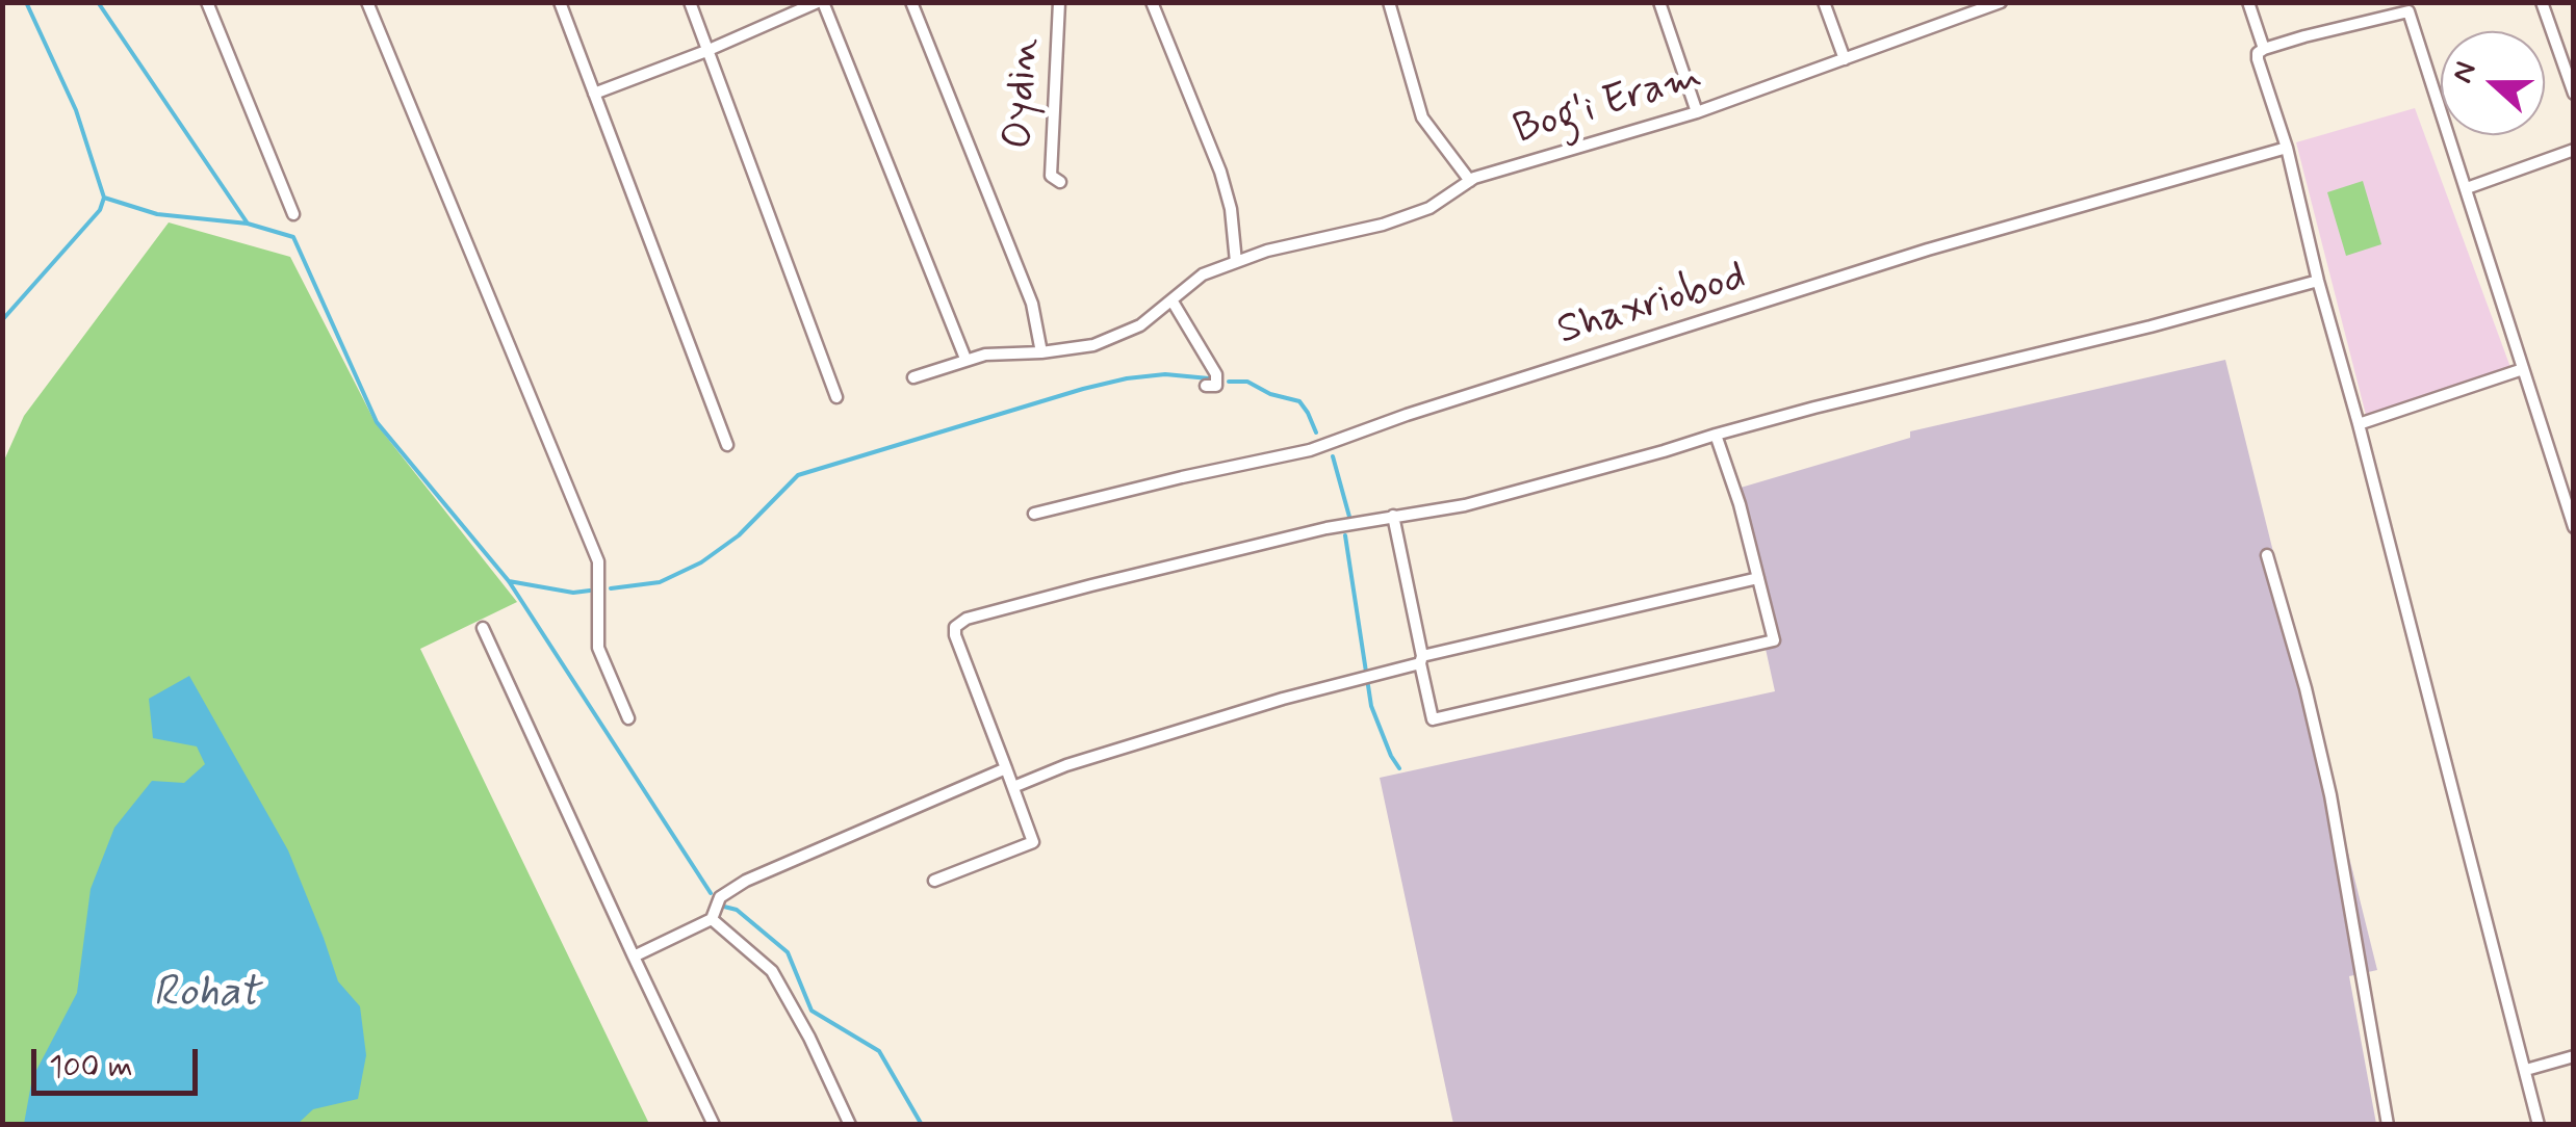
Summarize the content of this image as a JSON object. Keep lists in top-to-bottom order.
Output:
{
  "streets": {
    "street": ["Oydin", "Bog'i Eram", "Shaxriobod"]
  },
  "water": ["Rohat"],
  "scale_bar": "100 m",
  "north": "left"
}
